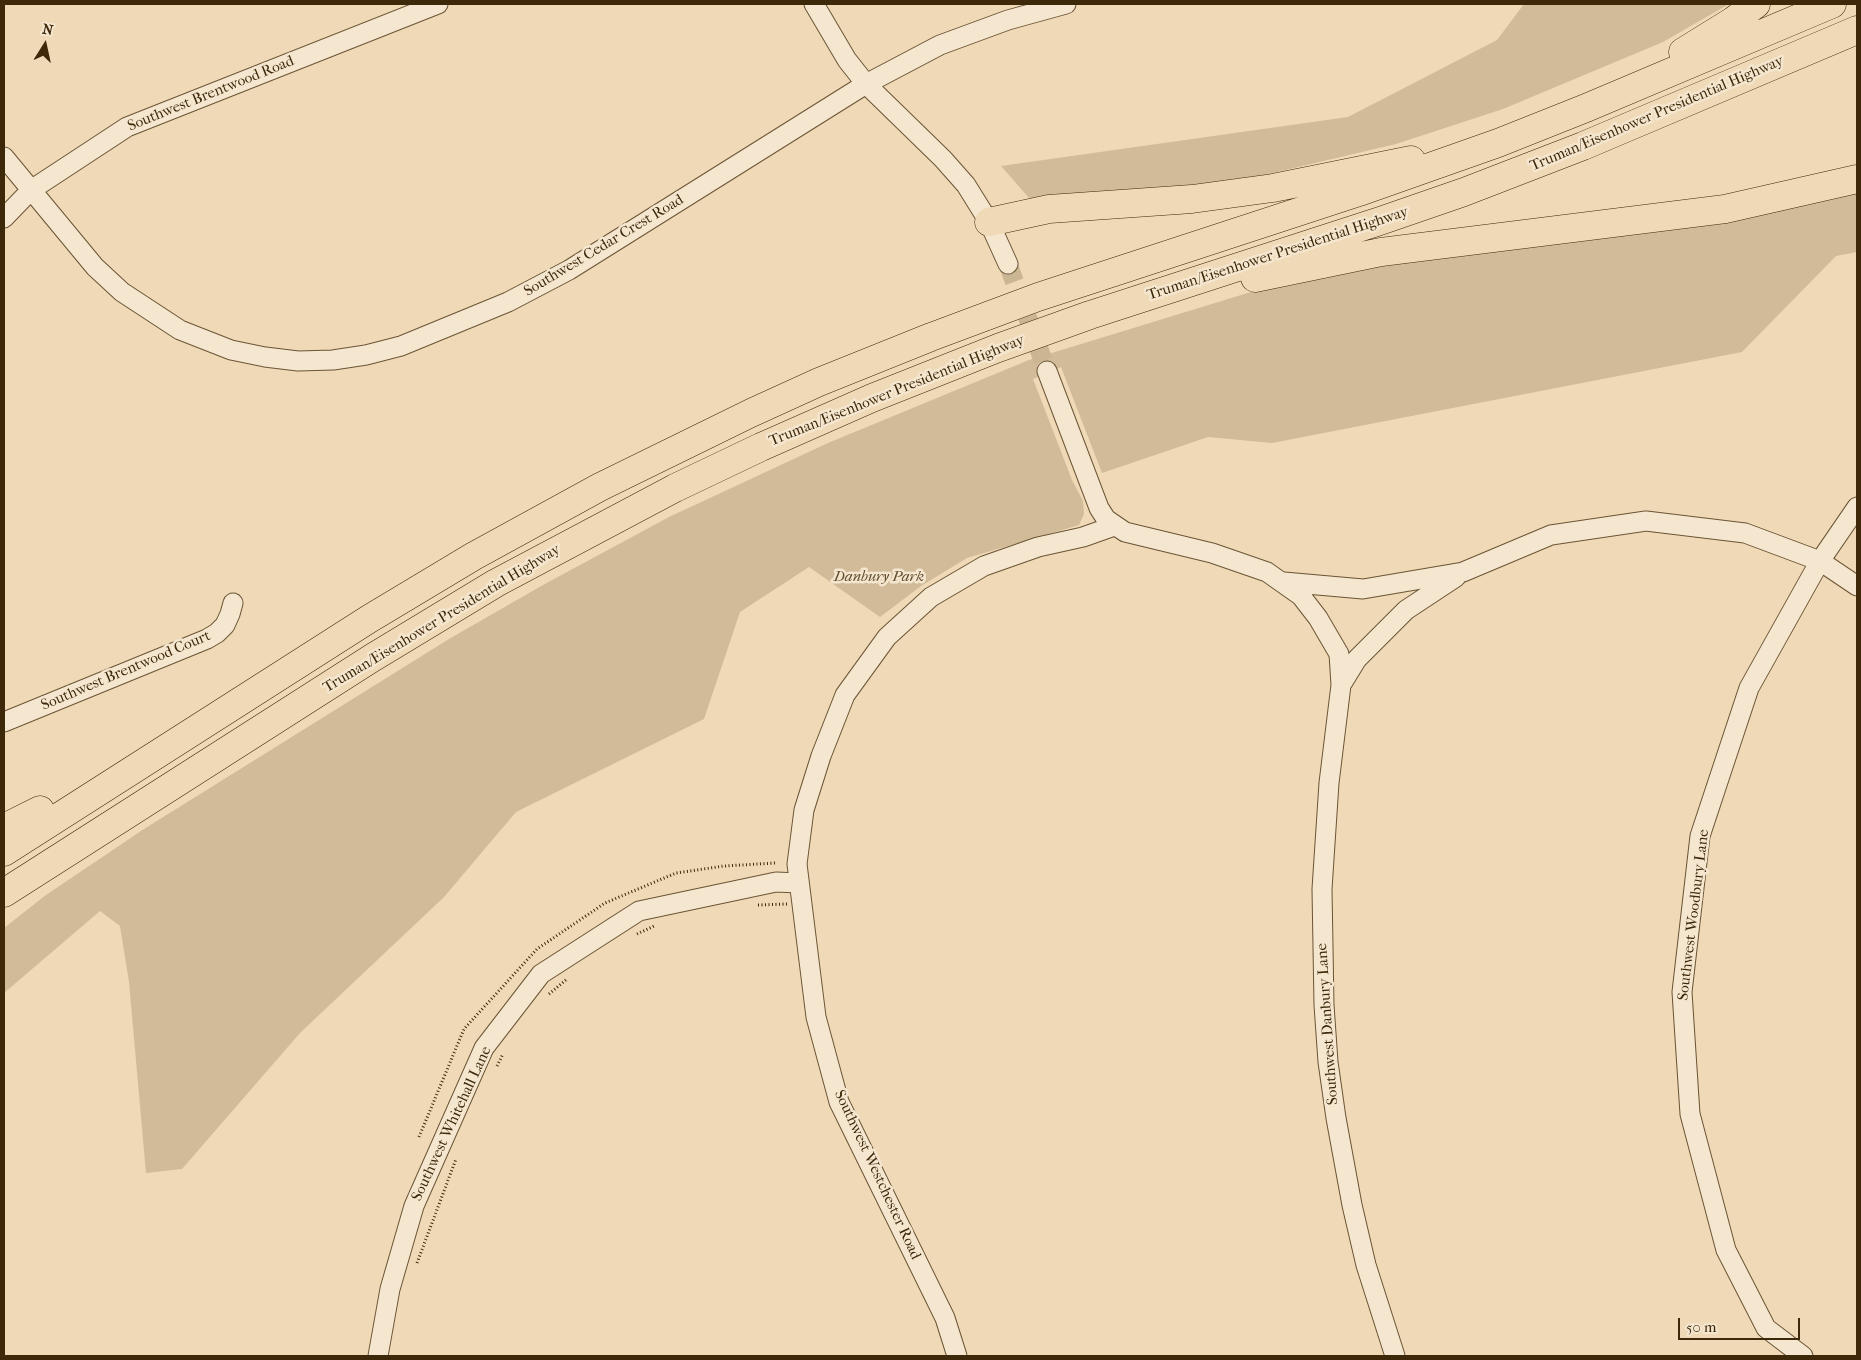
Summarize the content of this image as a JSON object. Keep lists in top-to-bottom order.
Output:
{
  "streets": {
    "highway": ["Truman/Eisenhower Presidential Highway"],
    "street": [
      "Southwest Brentwood Road",
      "Southwest Cedar Crest Road",
      "Southwest Brentwood Court",
      "Southwest Woodbury Lane",
      "Southwest Danbury Lane",
      "Southwest Whitehall Lane",
      "Southwest Westchester Road"
    ]
  },
  "crossings": [
    ["Southwest Brentwood Road", "Southwest Cedar Crest Road"],
    ["Southwest Danbury Lane", "Southwest Westchester Road"],
    ["Southwest Whitehall Lane", "Southwest Westchester Road"]
  ],
  "parks": ["Danbury Park"],
  "scale_bar": "50 m",
  "north": "top"
}
